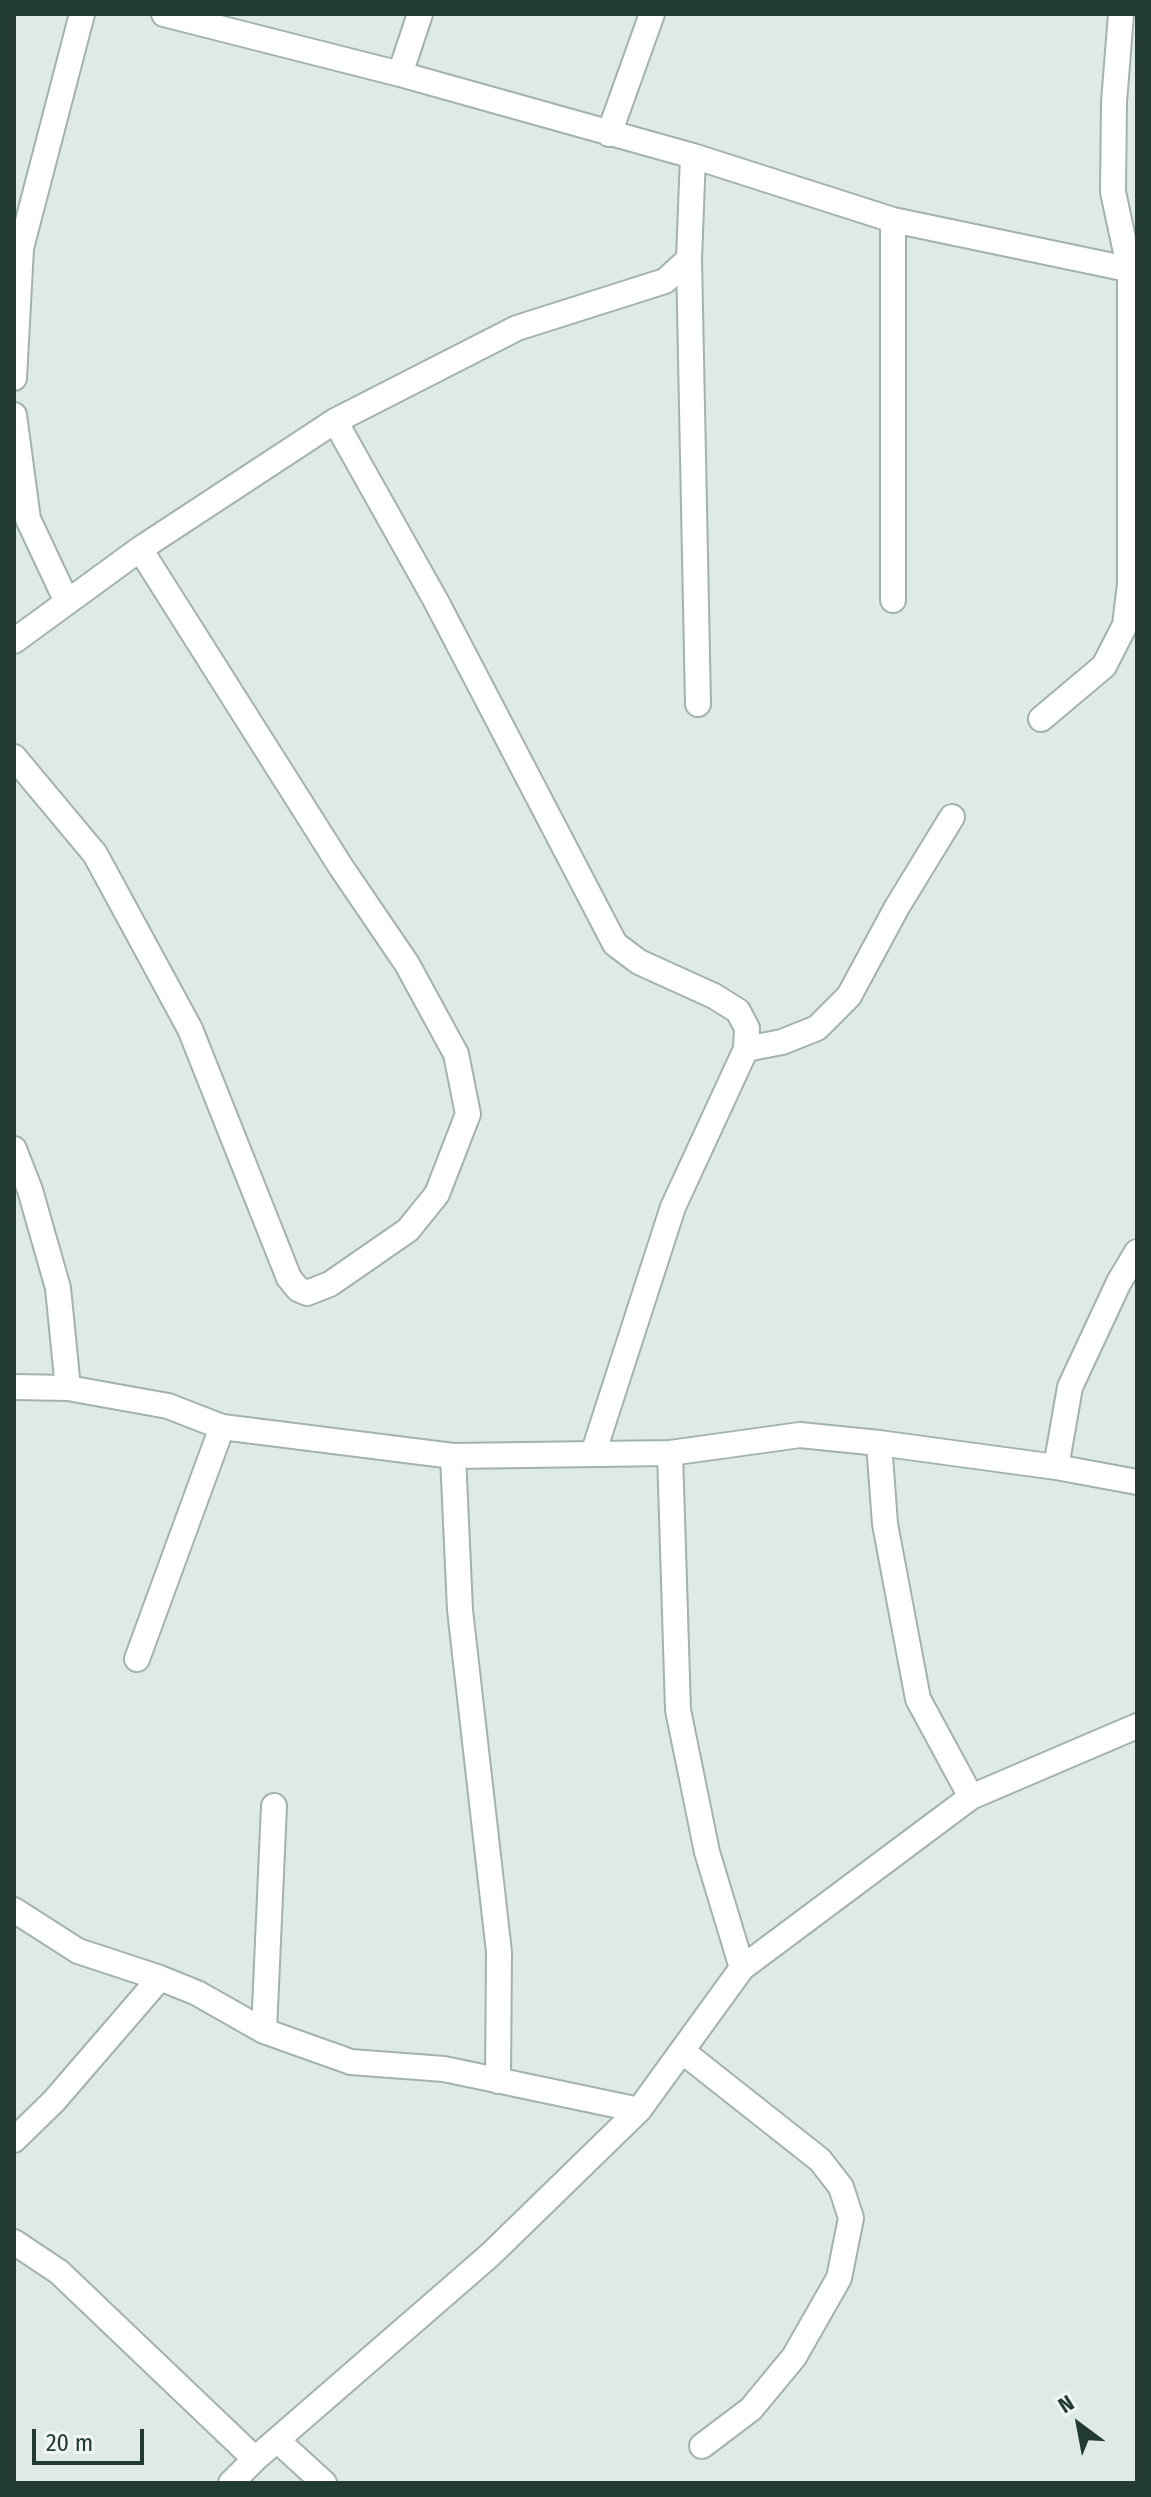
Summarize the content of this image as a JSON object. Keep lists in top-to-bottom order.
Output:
{
  "scale_bar": "20 m",
  "north": "top left"
}
